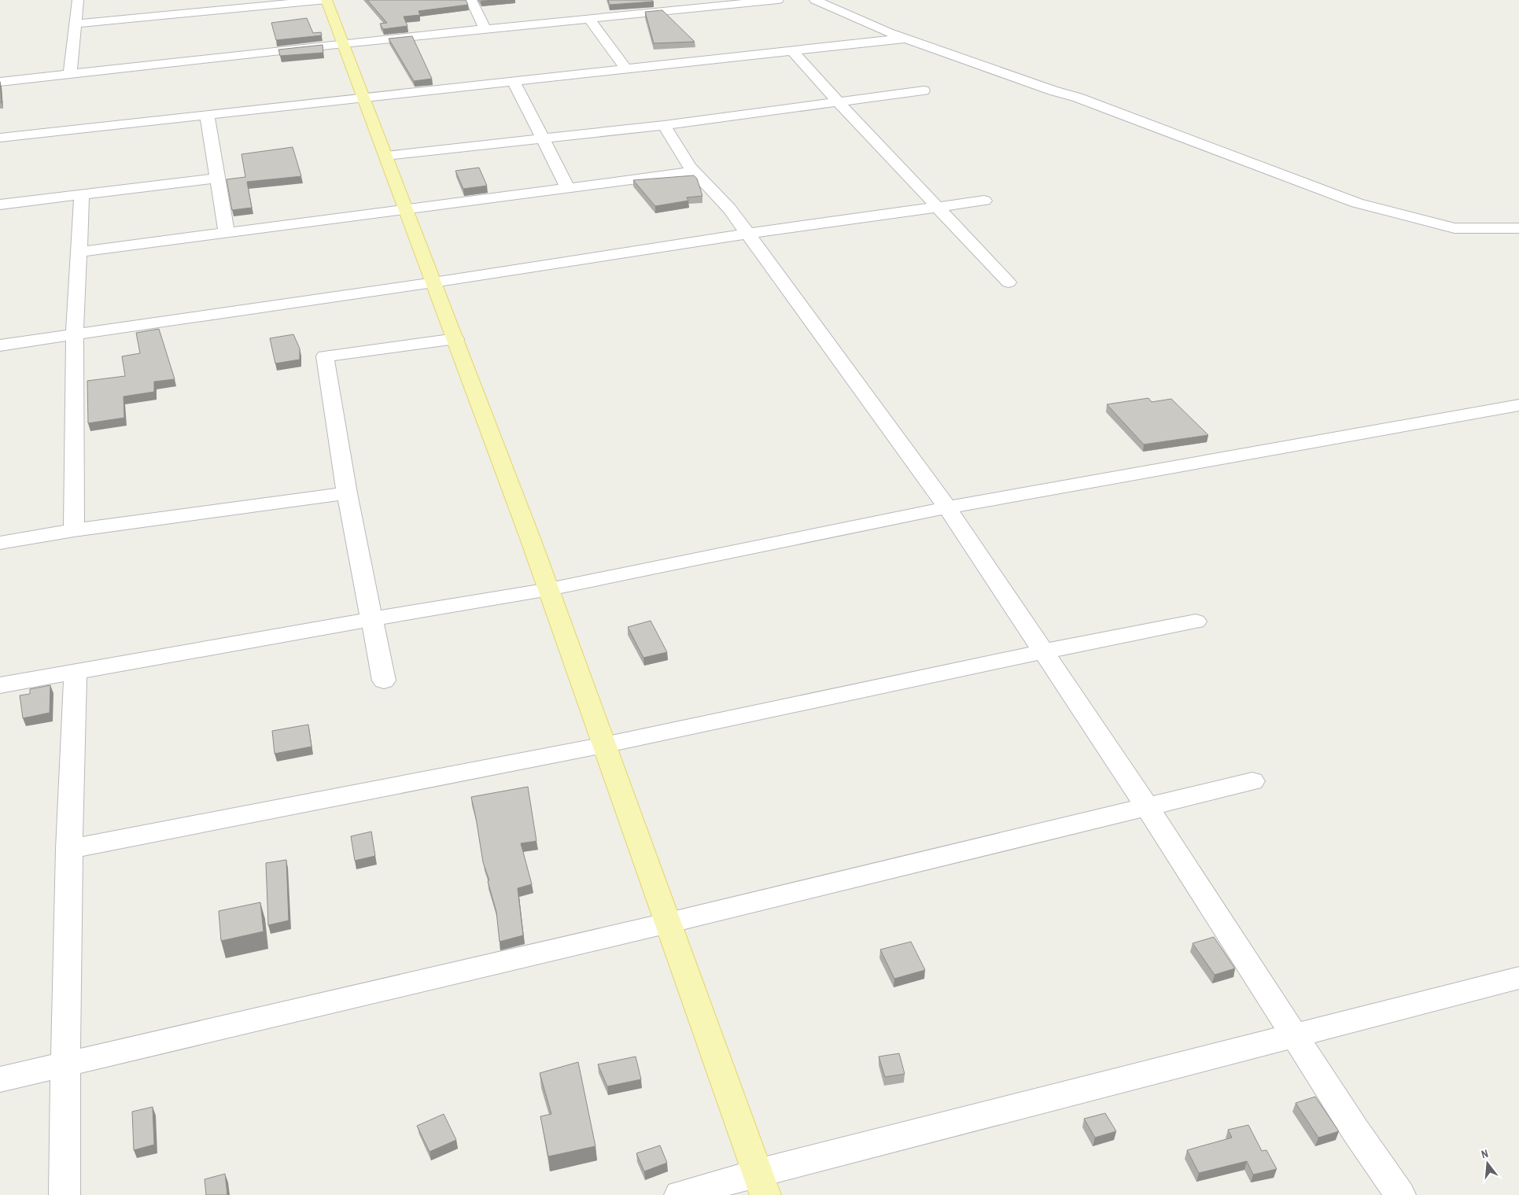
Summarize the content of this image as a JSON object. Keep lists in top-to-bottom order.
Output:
{
  "north": "top"
}
